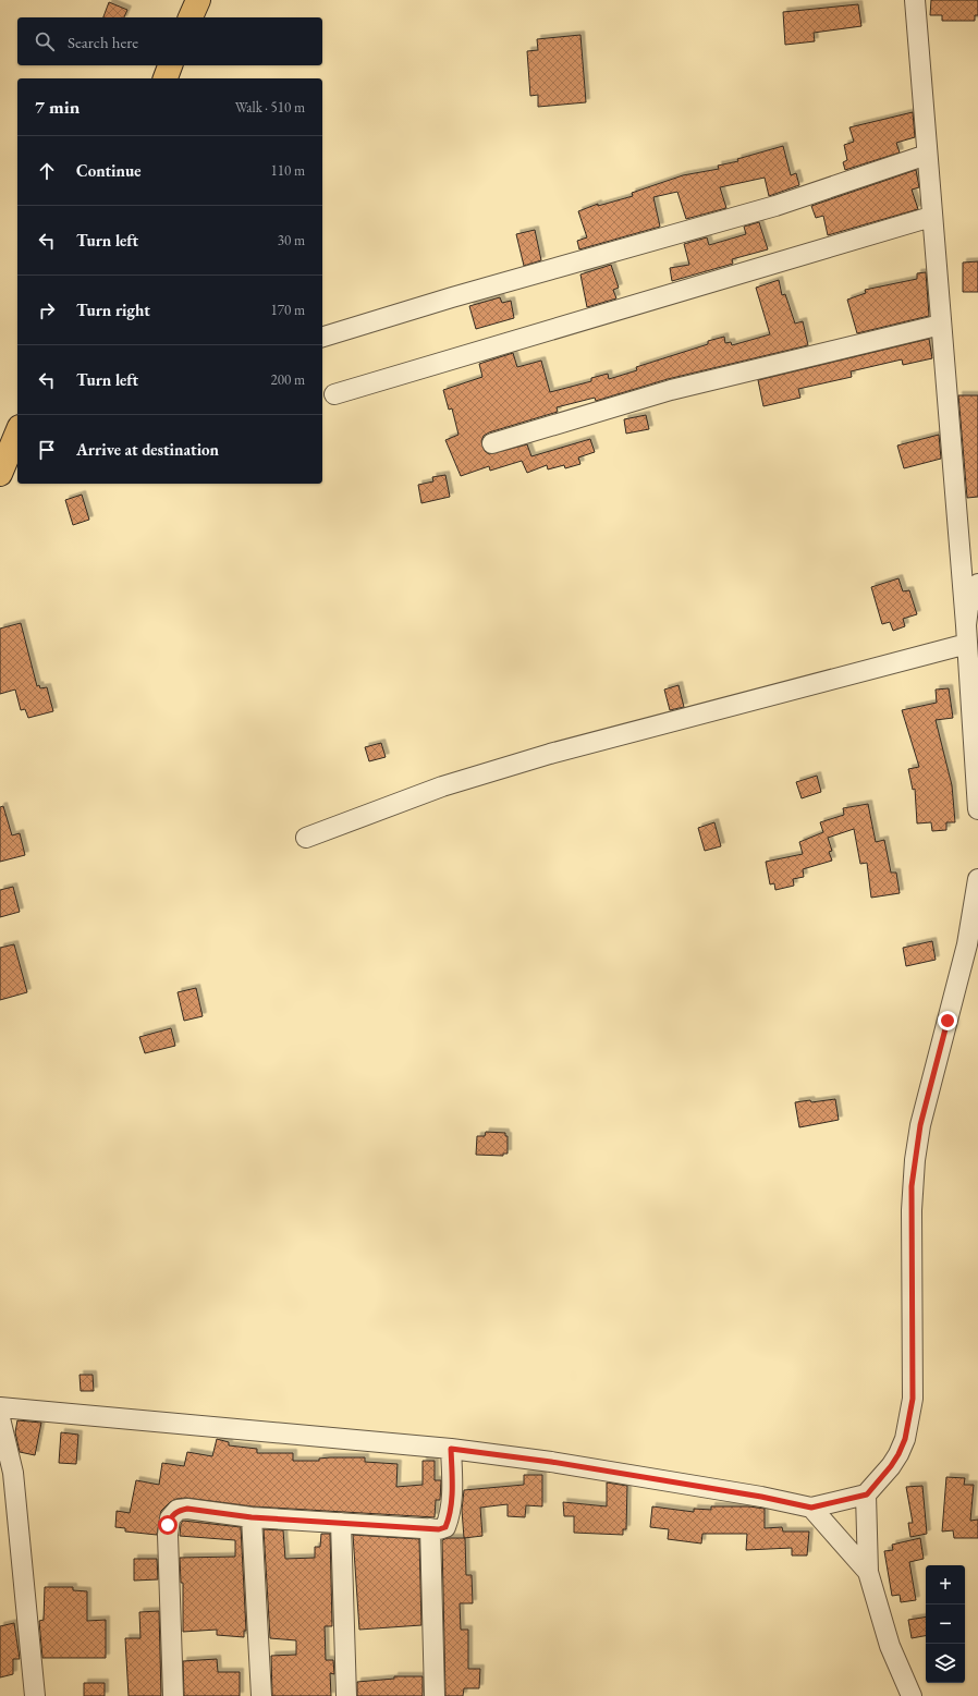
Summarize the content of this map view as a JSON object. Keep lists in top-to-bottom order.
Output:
{
  "page": {
    "search": "Search here",
    "heading": ["7 min", "Walk · 510 m"],
    "list": [
      ["Continue", "110 m"],
      ["Turn left", "30 m"],
      ["Turn right", "170 m"],
      ["Turn left", "200 m"],
      "Arrive at destination"
    ],
    "map_buttons": ["+", "−"]
  }
}
